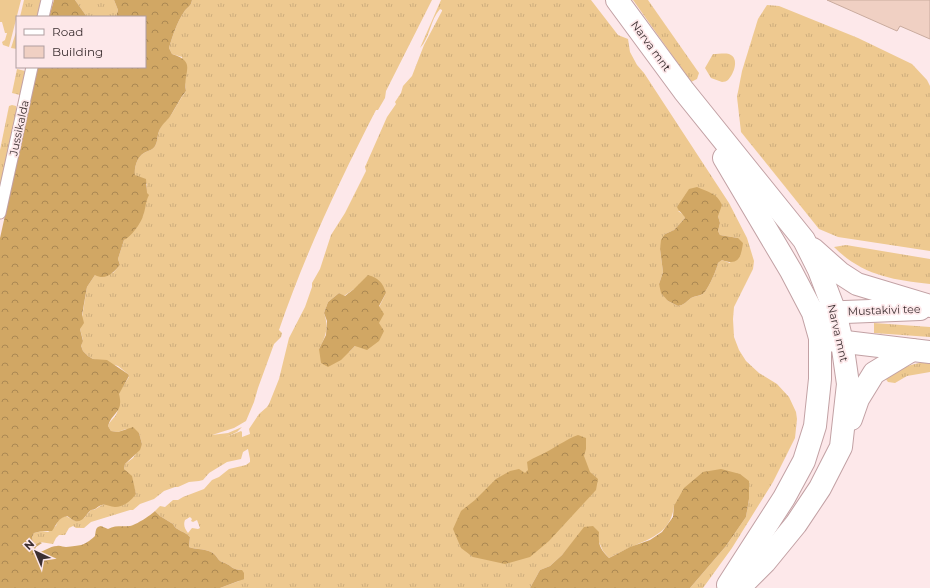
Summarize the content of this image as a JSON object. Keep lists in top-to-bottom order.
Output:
{
  "streets": {
    "main road": ["Narva mnt", "Mustakivi tee"],
    "lane": ["Jussikalda"]
  },
  "crossings": [
    ["Narva mnt", "Mustakivi tee"]
  ],
  "legend": ["Road", "Building"],
  "north": "top left"
}
